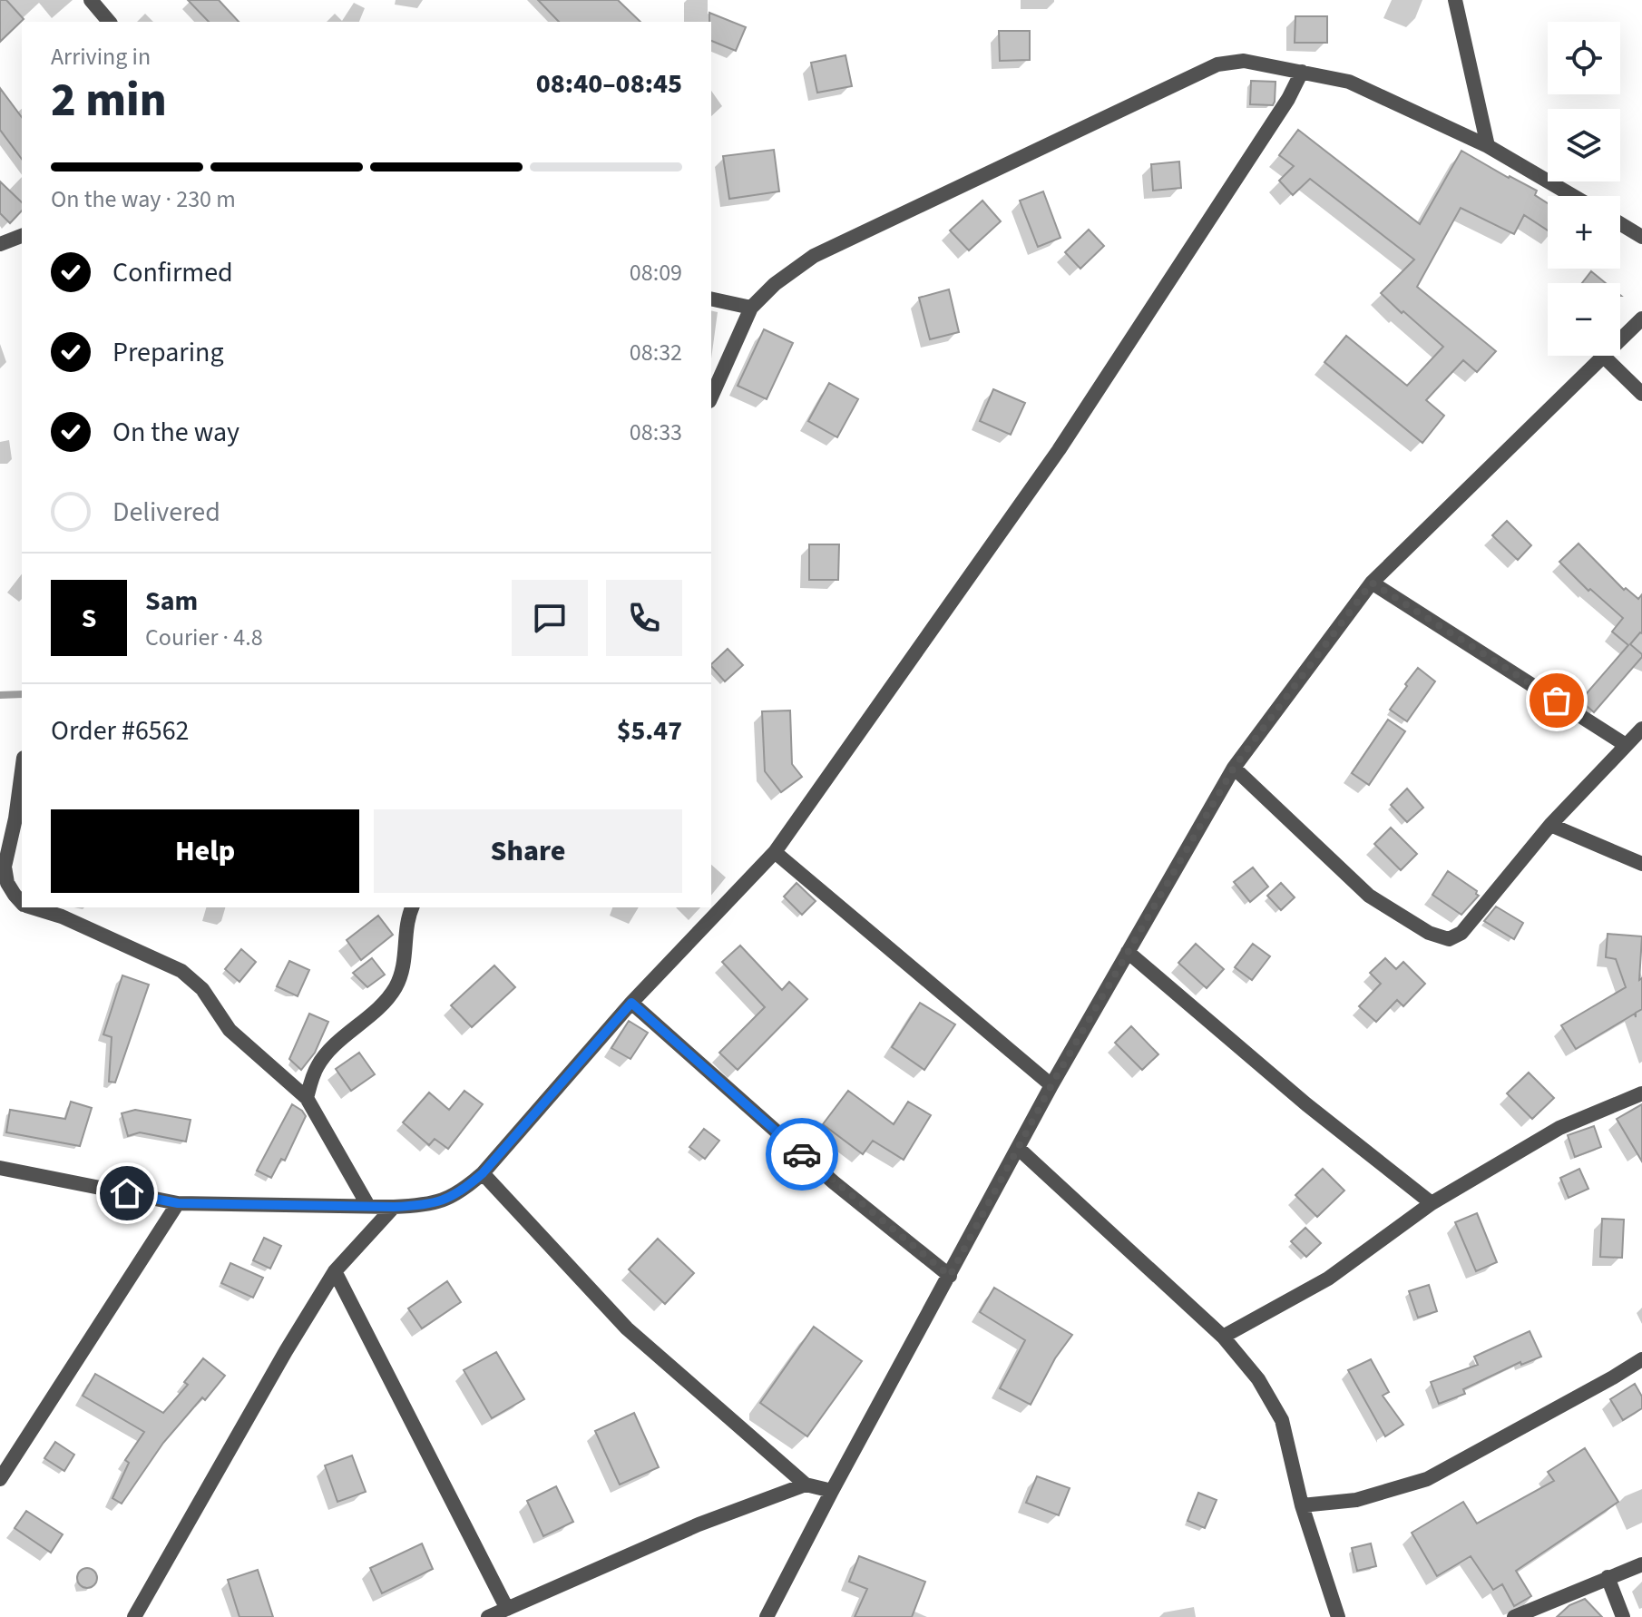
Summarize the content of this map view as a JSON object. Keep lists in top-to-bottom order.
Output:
{
  "page": {
    "map_buttons": ["+", "−"],
    "heading": ["2 min", "Arriving in", "08:40–08:45"],
    "panel": [
      "Sam",
      "Courier · 4.8",
      "Order #6562",
      "$5.47"
    ],
    "bar": "On the way · 230 m",
    "list": [
      ["Confirmed", "08:09"],
      ["Preparing", "08:32"],
      ["On the way", "08:33"],
      "Delivered"
    ],
    "round": "S",
    "buttons": ["Help", "Share"]
  }
}
